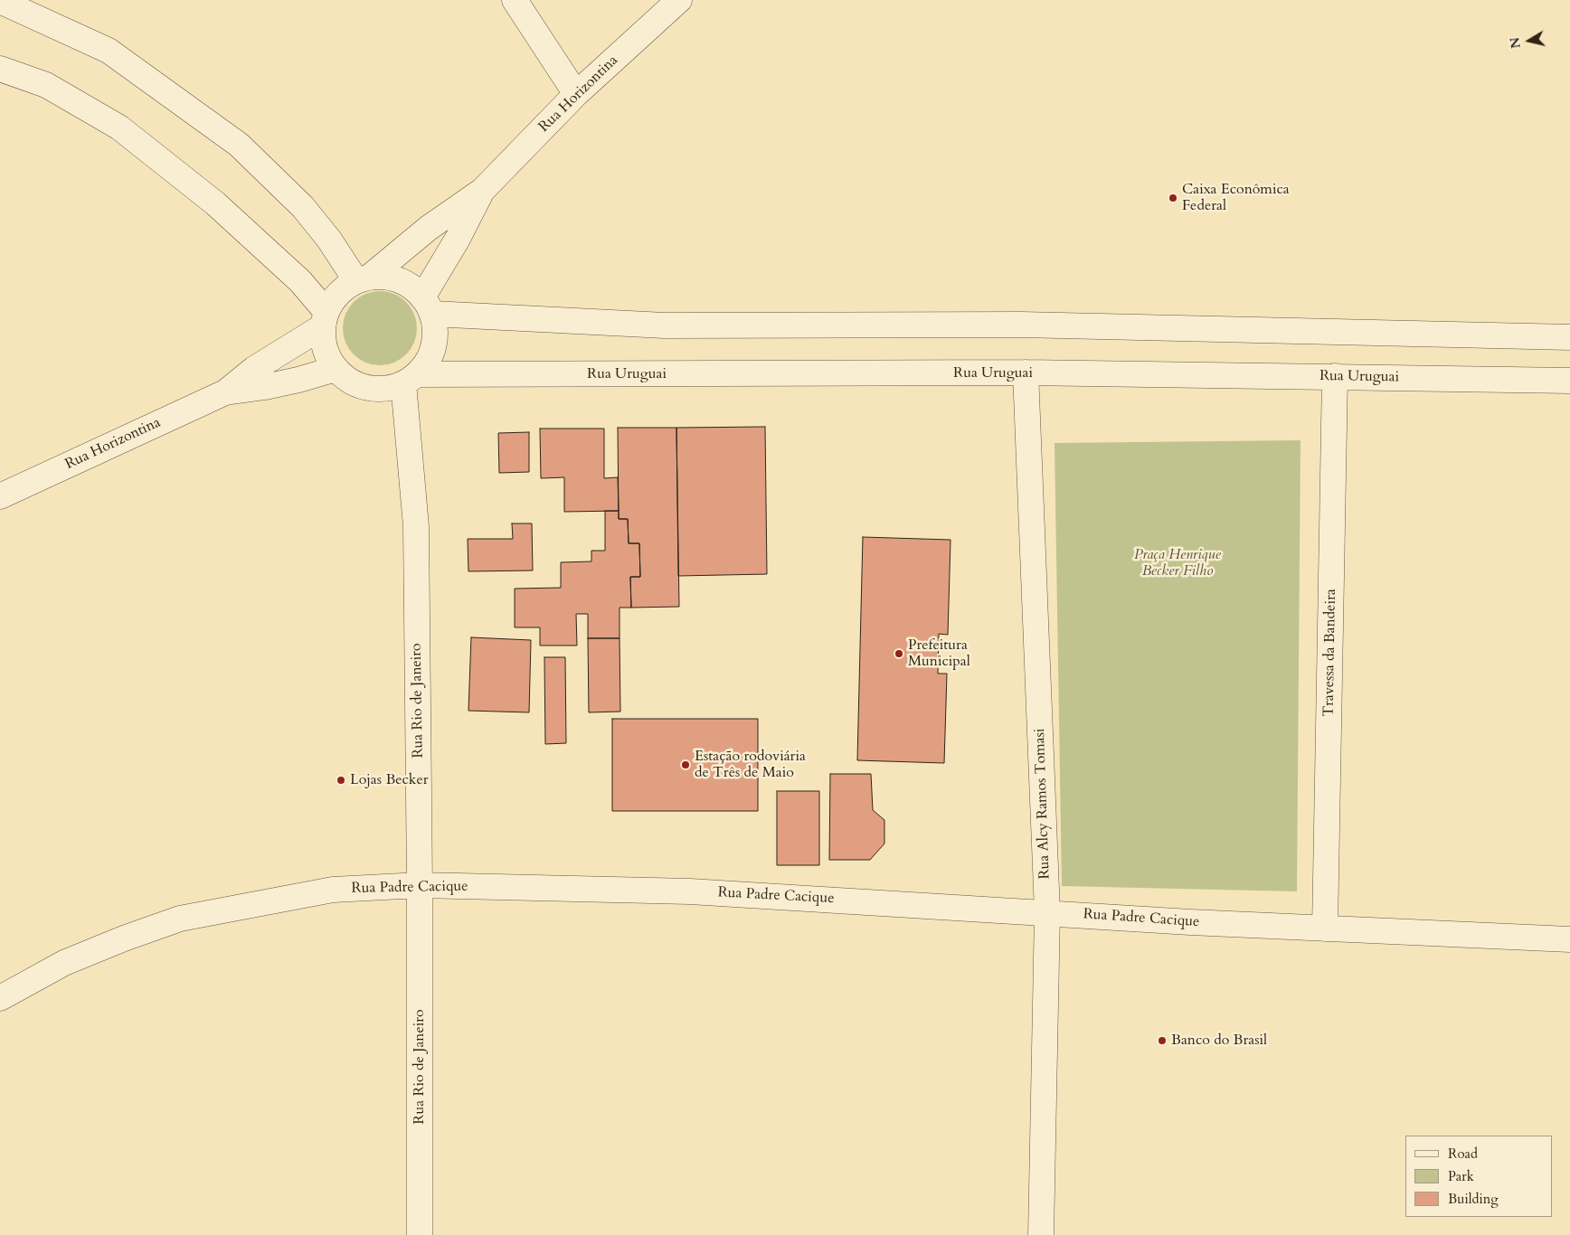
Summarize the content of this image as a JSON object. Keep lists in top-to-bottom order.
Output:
{
  "streets": {
    "street": [
      "Rua Horizontina",
      "Rua Uruguai",
      "Travessa da Bandeira",
      "Rua Rio de Janeiro",
      "Rua Alcy Ramos Tomasi",
      "Rua Padre Cacique"
    ]
  },
  "crossings": [
    ["Rua Horizontina", "Rua Uruguai"],
    ["Rua Horizontina", "Rua Rio de Janeiro"],
    ["Rua Uruguai", "Travessa da Bandeira"],
    ["Rua Uruguai", "Rua Rio de Janeiro"],
    ["Rua Uruguai", "Rua Alcy Ramos Tomasi"],
    ["Travessa da Bandeira", "Rua Padre Cacique"],
    ["Rua Rio de Janeiro", "Rua Padre Cacique"],
    ["Rua Alcy Ramos Tomasi", "Rua Padre Cacique"]
  ],
  "parks": ["Praça Henrique Becker Filho"],
  "places": [
    "Caixa Econômica Federal",
    "Prefeitura Municipal",
    "Estação rodoviária de Três de Maio",
    "Lojas Becker",
    "Banco do Brasil"
  ],
  "legend": ["Road", "Park", "Building"],
  "north": "left"
}
